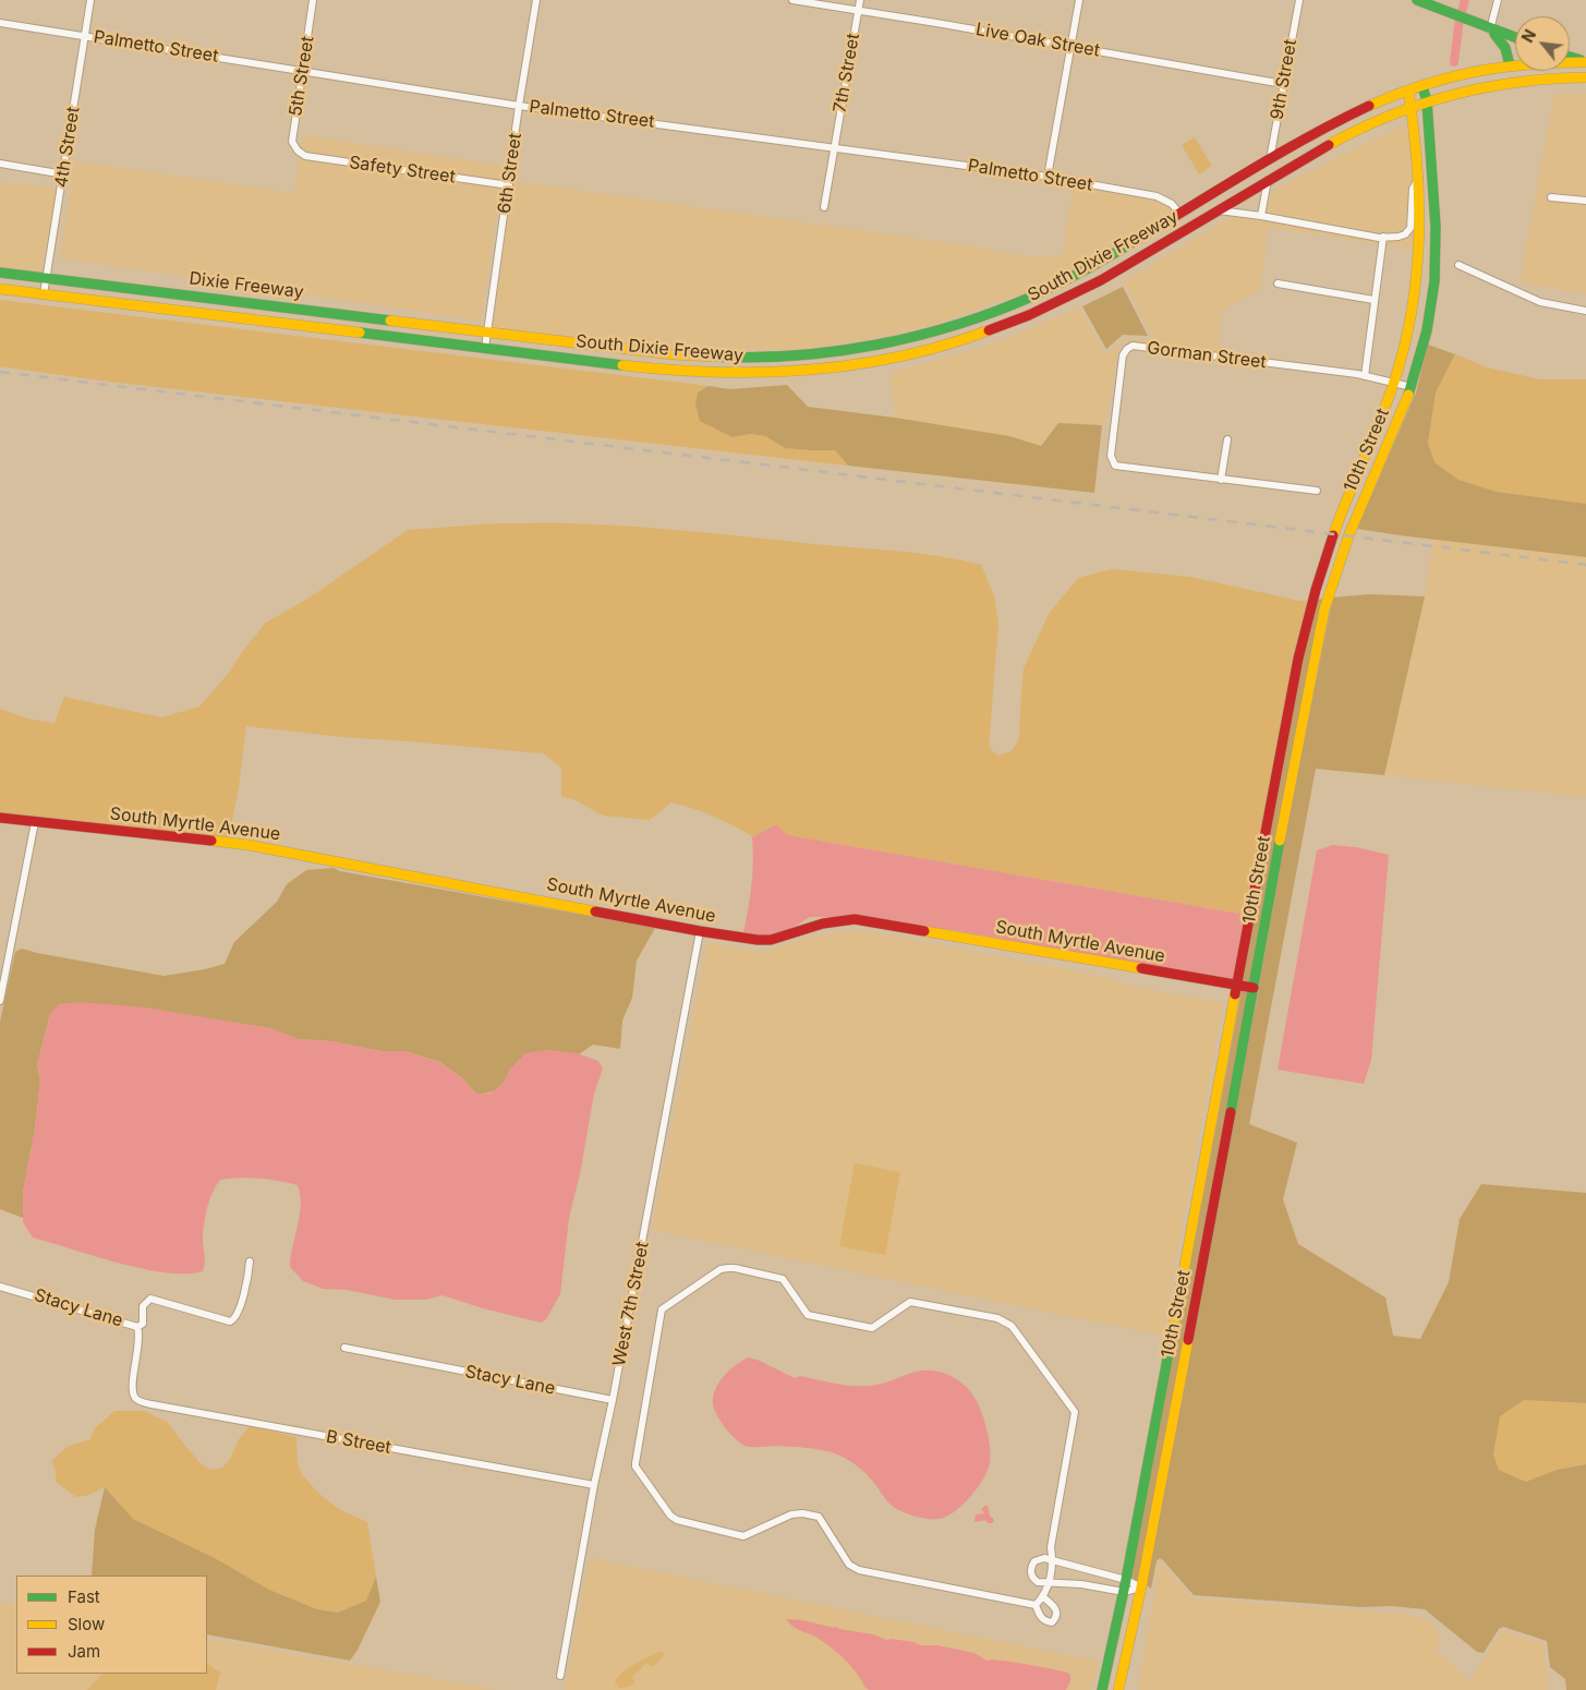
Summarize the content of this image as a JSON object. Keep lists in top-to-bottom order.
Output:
{
  "streets": {
    "street": [
      "Live Oak Street",
      "Palmetto Street",
      "7th Street",
      "5th Street",
      "9th Street",
      "4th Street",
      "Safety Street",
      "6th Street",
      "South Dixie Freeway",
      "Dixie Freeway",
      "Gorman Street",
      "10th Street",
      "South Myrtle Avenue",
      "West 7th Street",
      "Stacy Lane",
      "B Street"
    ]
  },
  "crossings": [
    ["Live Oak Street", "7th Street"],
    ["Live Oak Street", "9th Street"],
    ["Palmetto Street", "7th Street"],
    ["Palmetto Street", "5th Street"],
    ["Palmetto Street", "4th Street"],
    ["Palmetto Street", "6th Street"],
    ["Palmetto Street", "South Dixie Freeway"],
    ["5th Street", "Safety Street"],
    ["9th Street", "South Dixie Freeway"],
    ["4th Street", "Dixie Freeway"],
    ["Safety Street", "6th Street"],
    ["6th Street", "South Dixie Freeway"],
    ["6th Street", "Dixie Freeway"],
    ["South Dixie Freeway", "Dixie Freeway"],
    ["South Dixie Freeway", "10th Street"],
    ["Gorman Street", "10th Street"],
    ["10th Street", "South Myrtle Avenue"],
    ["South Myrtle Avenue", "West 7th Street"],
    ["West 7th Street", "Stacy Lane"],
    ["West 7th Street", "B Street"],
    ["Stacy Lane", "B Street"]
  ],
  "legend": ["Fast", "Slow", "Jam"],
  "north": "top left"
}
